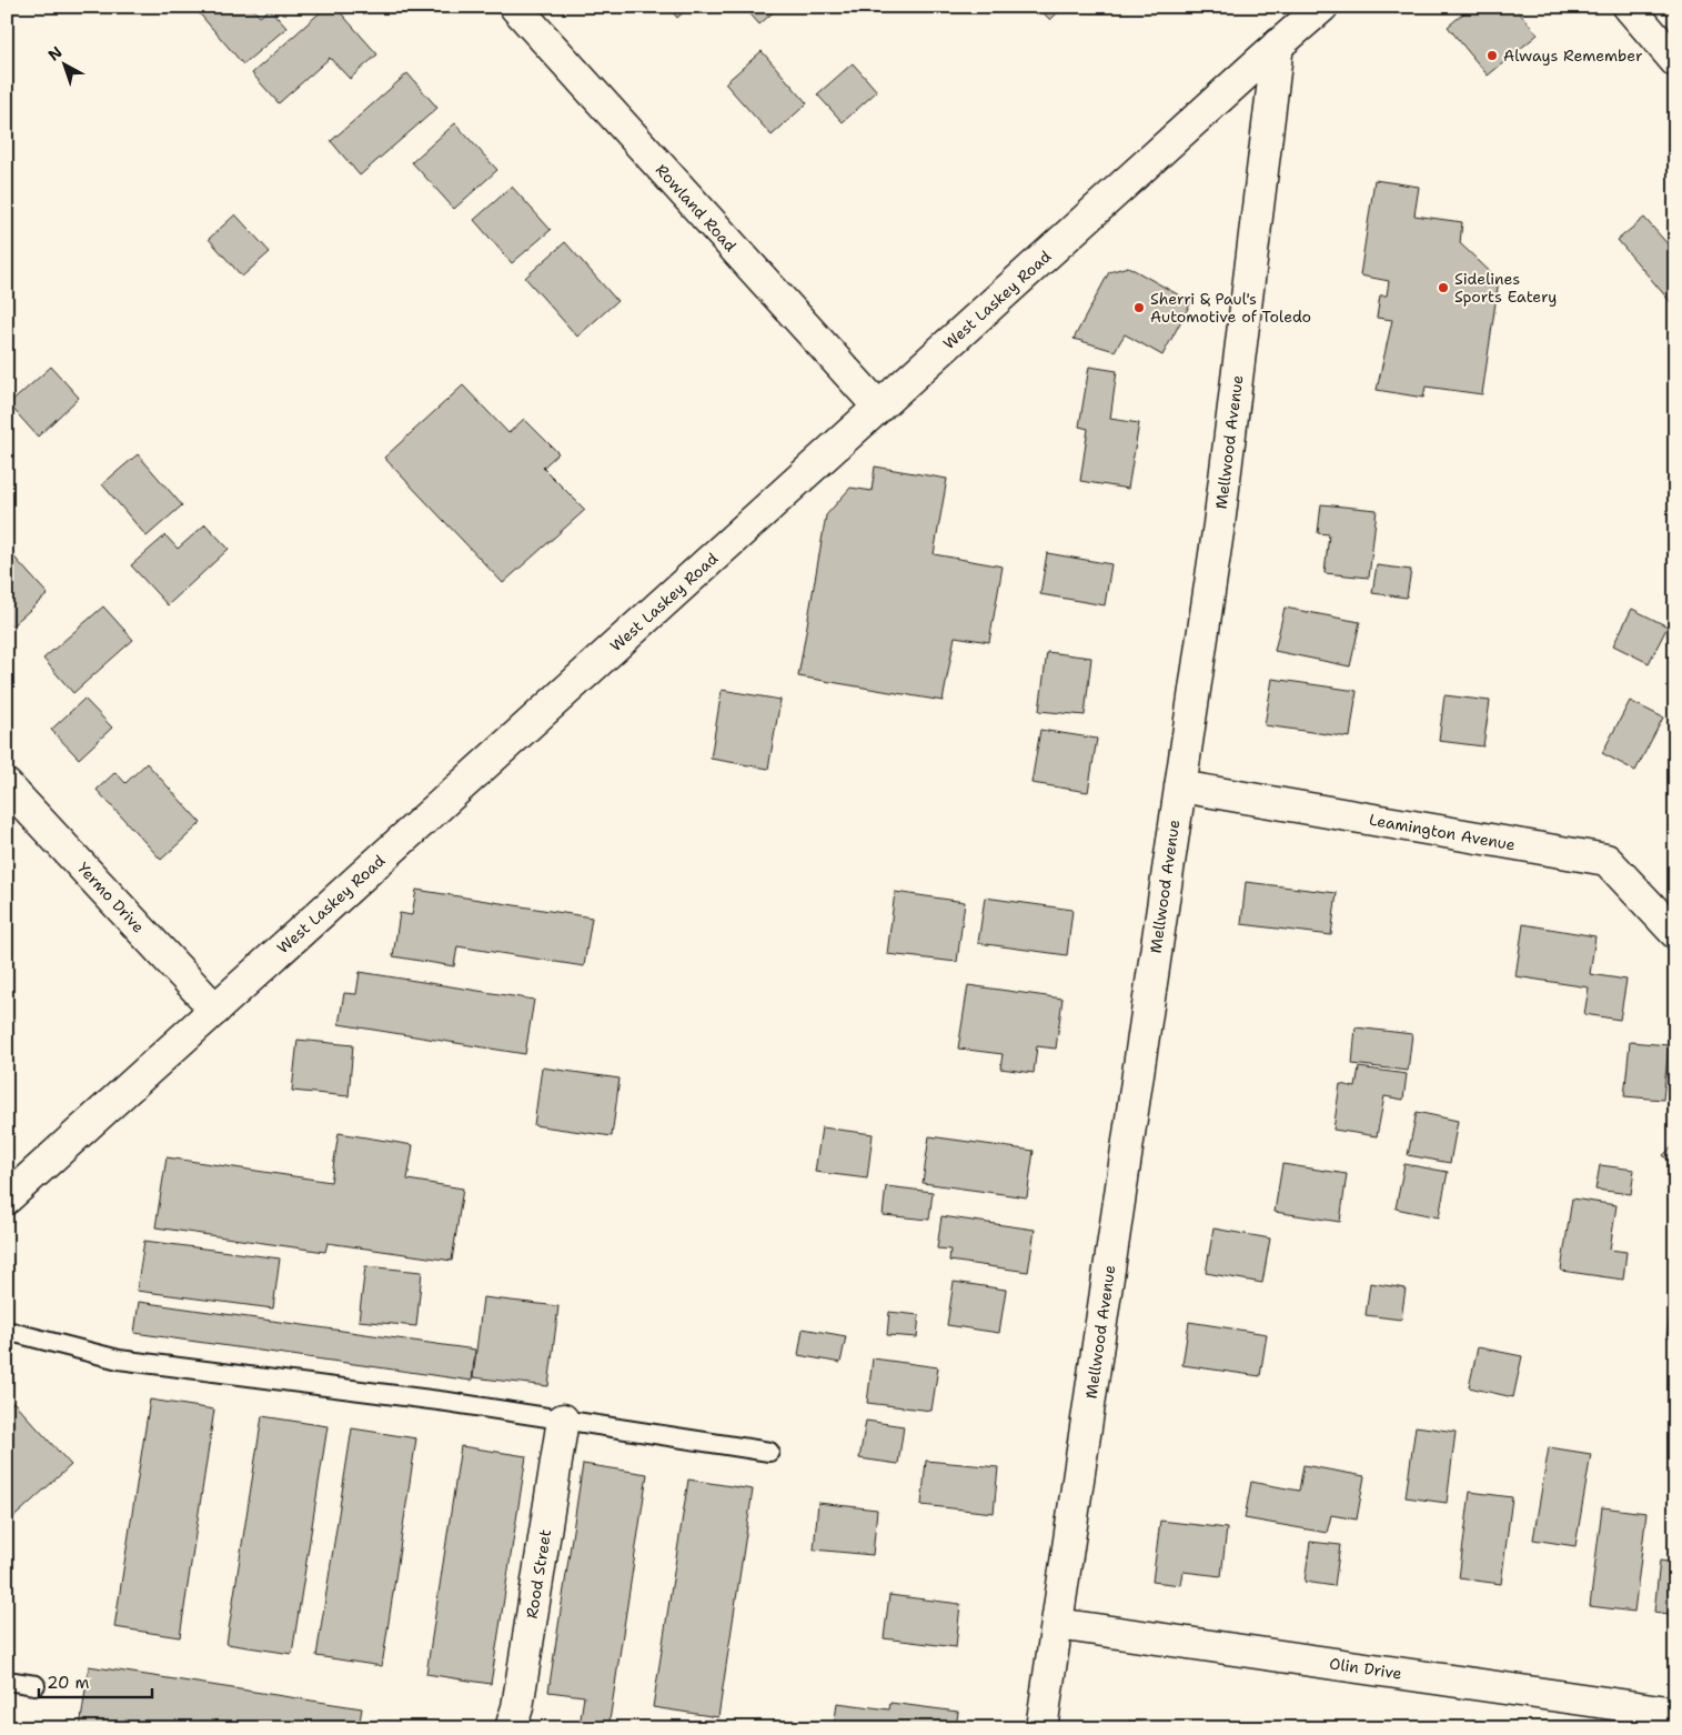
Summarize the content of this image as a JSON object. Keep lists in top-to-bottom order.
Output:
{
  "streets": {
    "street": [
      "Rowland Road",
      "West Laskey Road",
      "Mellwood Avenue",
      "Leamington Avenue",
      "Yermo Drive",
      "Rood Street",
      "Olin Drive"
    ]
  },
  "crossings": [
    ["Rowland Road", "West Laskey Road"],
    ["West Laskey Road", "Mellwood Avenue"],
    ["West Laskey Road", "Yermo Drive"],
    ["Mellwood Avenue", "Leamington Avenue"],
    ["Mellwood Avenue", "Olin Drive"]
  ],
  "places": ["Always Remember", "Sidelines Sports Eatery", "Sherri & Paul's Automotive of Toledo"],
  "scale_bar": "20 m",
  "north": "top left"
}
